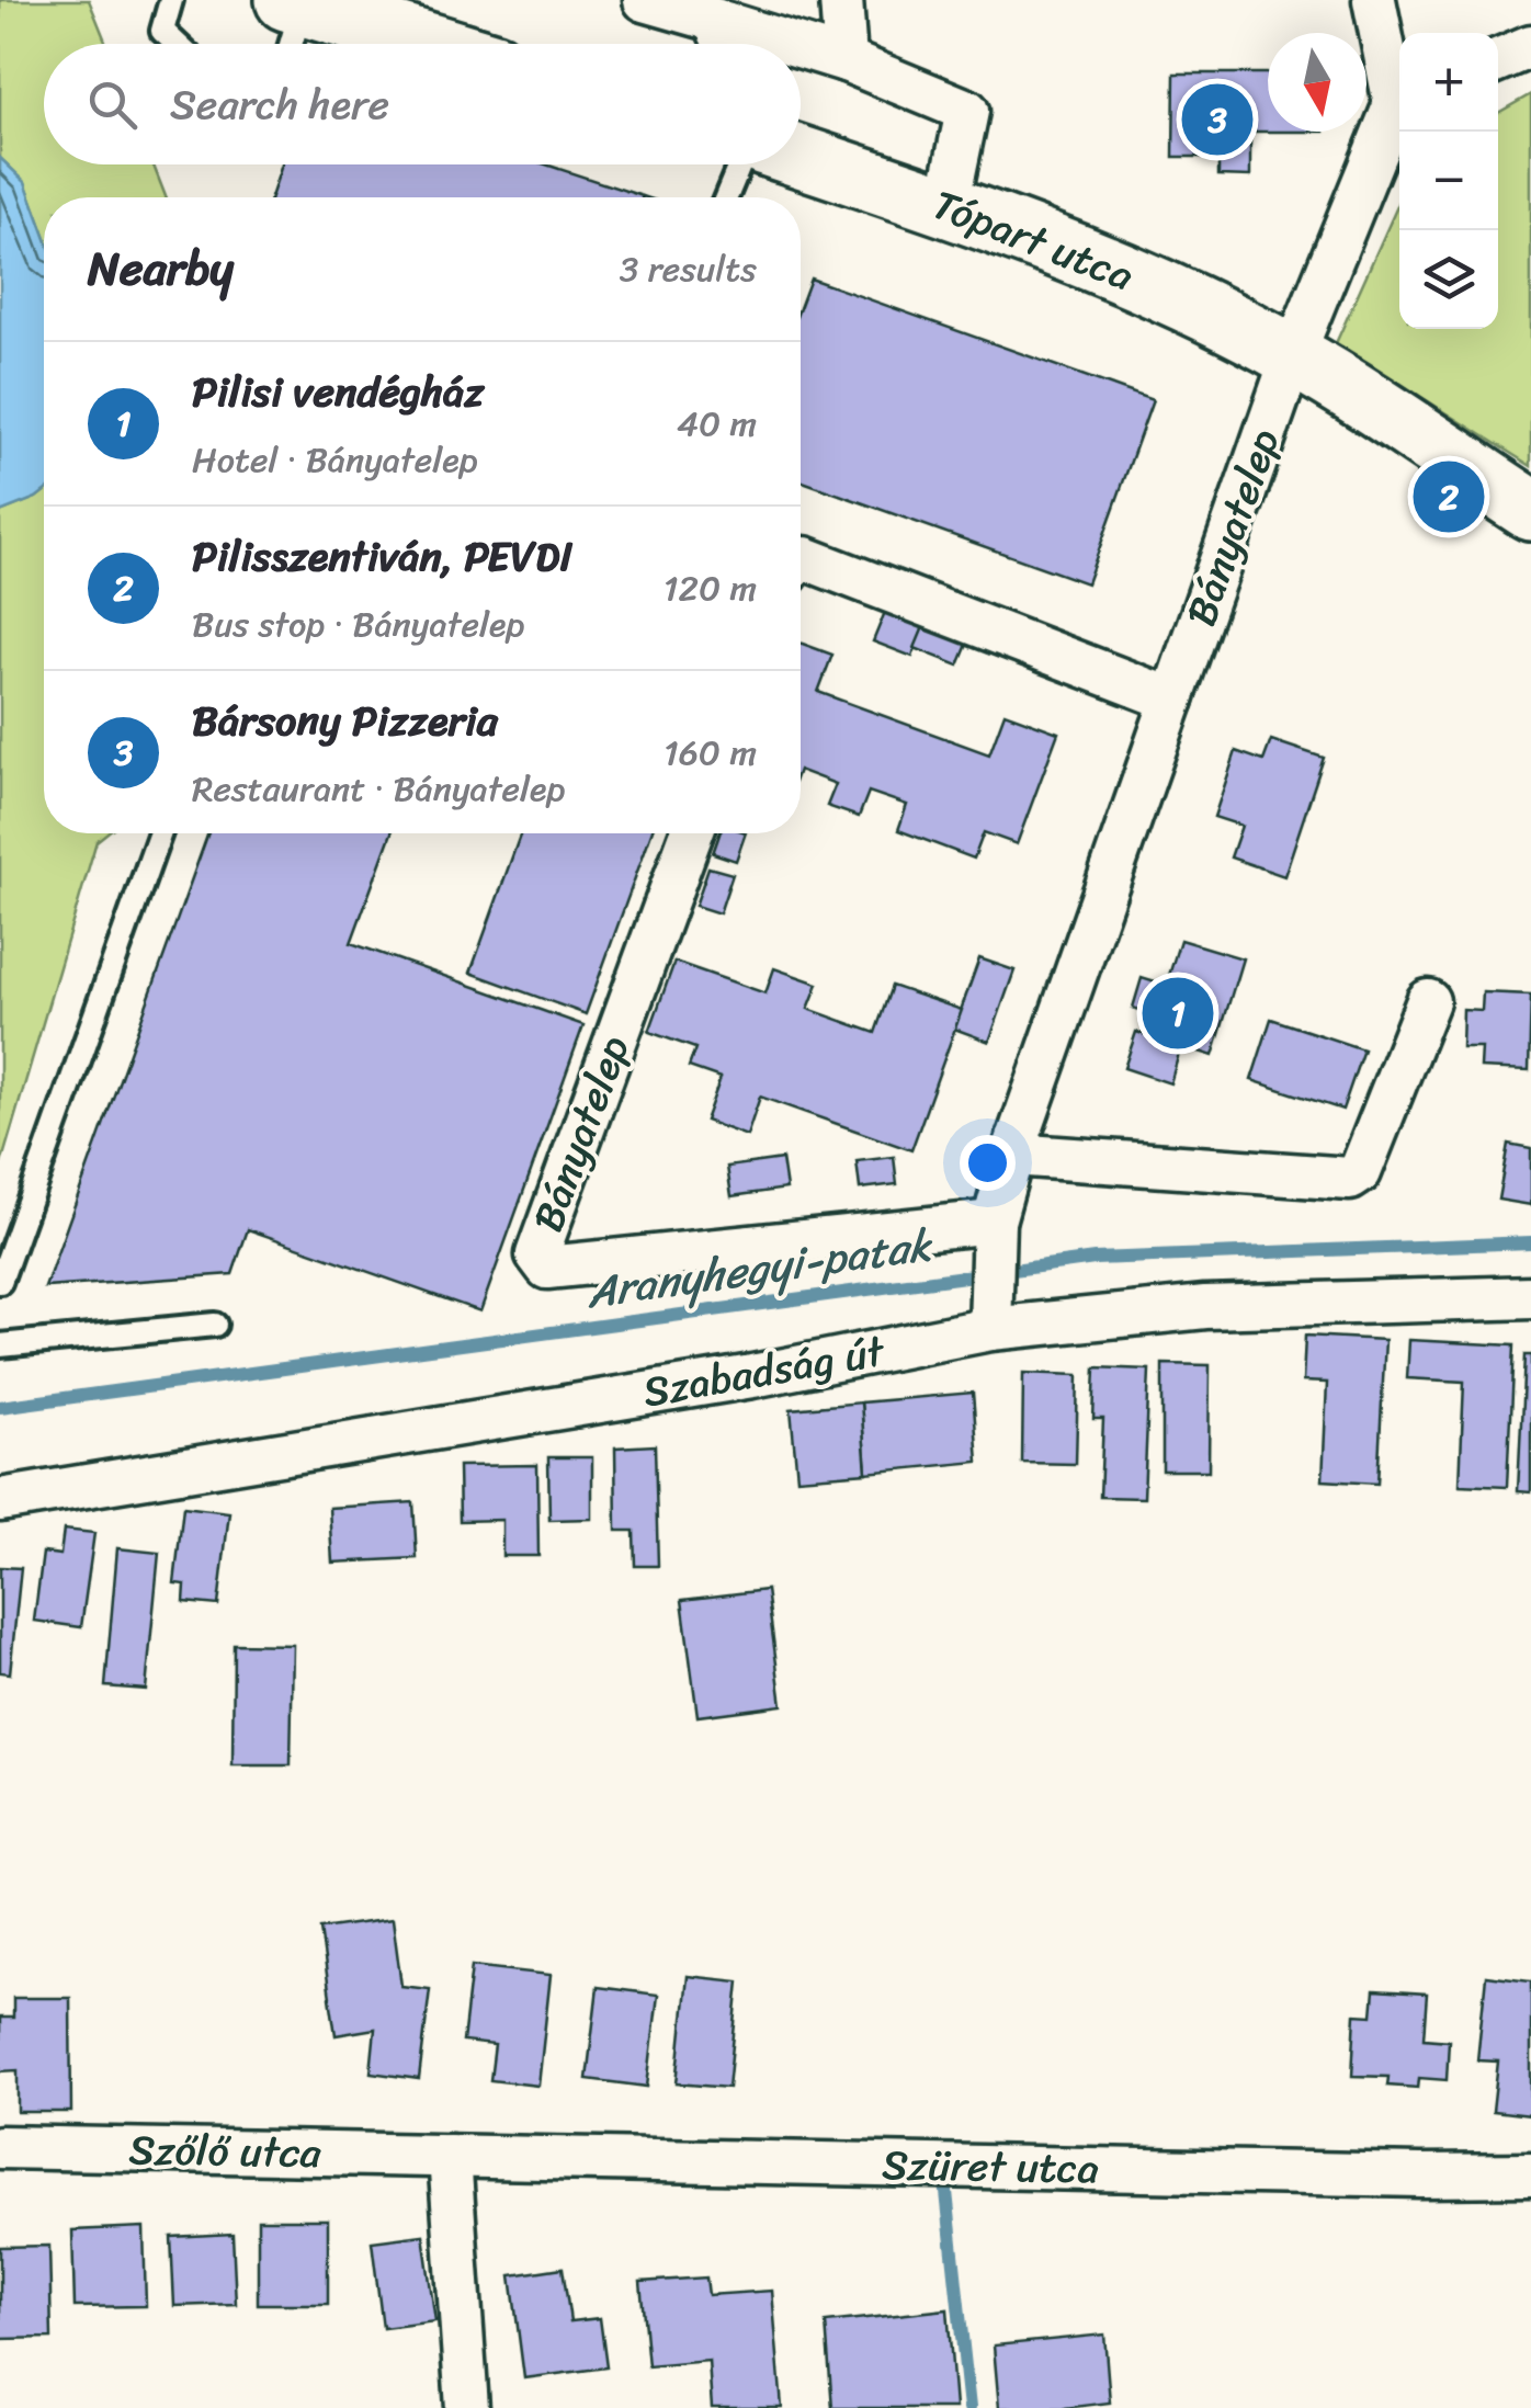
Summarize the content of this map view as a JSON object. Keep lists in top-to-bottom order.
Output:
{
  "streets": {
    "main road": ["Tópart utca"],
    "street": [
      "Bányatelep",
      "Szabadság út",
      "Szőlő utca",
      "Szüret utca"
    ]
  },
  "crossings": [
    ["Tópart utca", "Bányatelep"],
    ["Szőlő utca", "Szüret utca"]
  ],
  "water": ["Aranyhegyi-patak"],
  "north": "bottom",
  "page": {
    "map_buttons": ["+", "−"],
    "search": "Search here",
    "pins": ["3", "2", "1"],
    "heading": ["Nearby", "3 results"],
    "list": [
      {
        "mark": "1",
        "name": "Pilisi vendégház",
        "note": "Hotel · Bányatelep",
        "value": "40 m"
      },
      {
        "mark": "2",
        "name": "Pilisszentiván, PEVDI",
        "note": "Bus stop · Bányatelep",
        "value": "120 m"
      },
      {
        "mark": "3",
        "name": "Bársony Pizzeria",
        "note": "Restaurant · Bányatelep",
        "value": "160 m"
      }
    ]
  }
}
